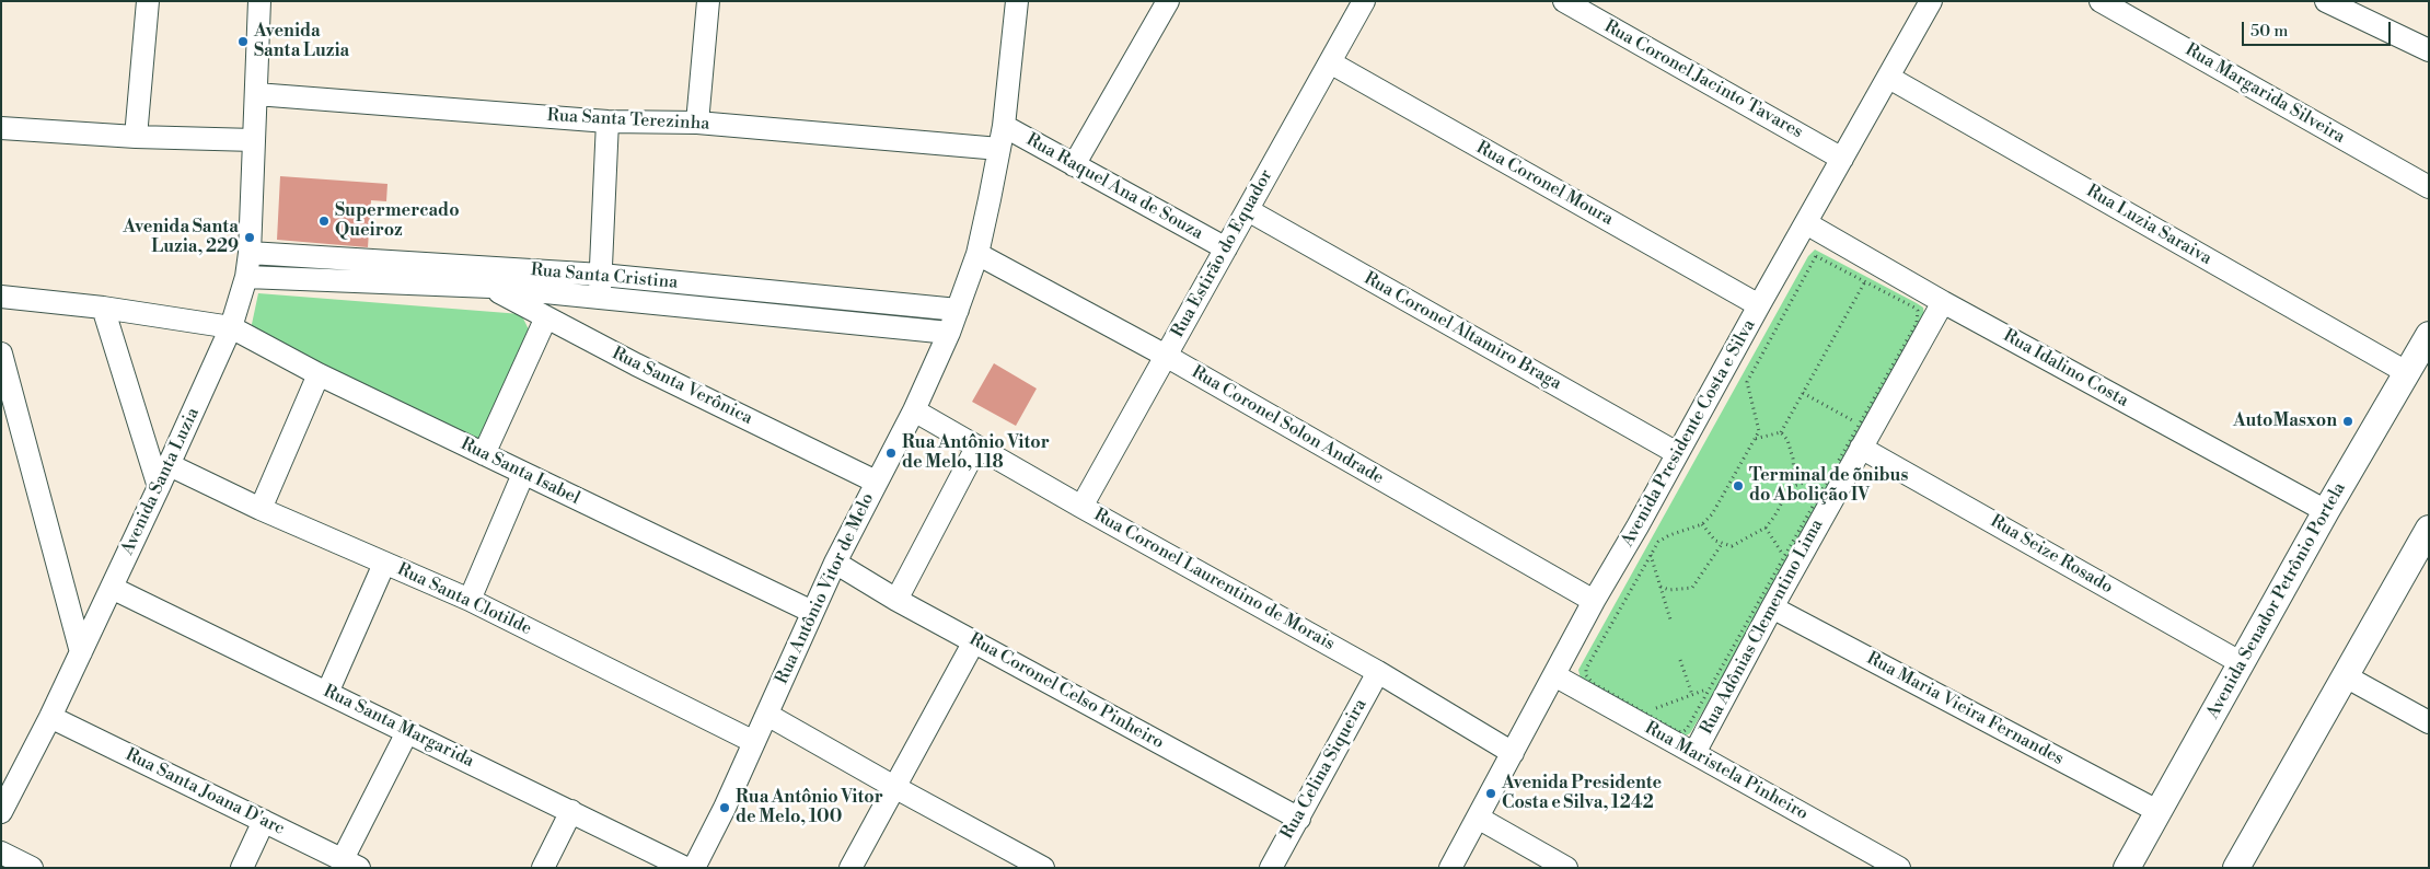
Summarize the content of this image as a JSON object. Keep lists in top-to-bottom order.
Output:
{
  "streets": {
    "street": [
      "Rua Coronel Jacinto Tavares",
      "Rua Margarida Silveira",
      "Rua Santa Terezinha",
      "Rua Coronel Moura",
      "Rua Raquel Ana de Souza",
      "Rua Luzia Saraiva",
      "Rua Estirão do Equador",
      "Rua Santa Cristina",
      "Rua Coronel Altamiro Braga",
      "Rua Idalino Costa",
      "Rua Santa Verônica",
      "Rua Coronel Solon Andrade",
      "Avenida Presidente Costa e Silva",
      "Rua Santa Isabel",
      "Avenida Santa Luzia",
      "Rua Seize Rosado",
      "Rua Coronel Laurentino de Morais",
      "Rua Antônio Vitor de Melo",
      "Rua Santa Clotilde",
      "Avenida Senador Petrônio Portela",
      "Rua Adônias Clementino Lima",
      "Rua Coronel Celso Pinheiro",
      "Rua Maria Vieira Fernandes",
      "Rua Santa Margarida",
      "Rua Celina Siqueira",
      "Rua Maristela Pinheiro",
      "Rua Santa Joana D'arc"
    ]
  },
  "crossings": [
    ["Rua Coronel Jacinto Tavares", "Avenida Presidente Costa e Silva"],
    ["Rua Santa Terezinha", "Avenida Santa Luzia"],
    ["Rua Santa Terezinha", "Rua Antônio Vitor de Melo"],
    ["Rua Coronel Moura", "Rua Estirão do Equador"],
    ["Rua Coronel Moura", "Avenida Presidente Costa e Silva"],
    ["Rua Raquel Ana de Souza", "Rua Estirão do Equador"],
    ["Rua Raquel Ana de Souza", "Rua Antônio Vitor de Melo"],
    ["Rua Luzia Saraiva", "Avenida Presidente Costa e Silva"],
    ["Rua Luzia Saraiva", "Avenida Senador Petrônio Portela"],
    ["Rua Estirão do Equador", "Rua Coronel Altamiro Braga"],
    ["Rua Estirão do Equador", "Rua Coronel Solon Andrade"],
    ["Rua Estirão do Equador", "Rua Coronel Laurentino de Morais"],
    ["Rua Santa Cristina", "Rua Santa Verônica"],
    ["Rua Santa Cristina", "Avenida Santa Luzia"],
    ["Rua Santa Cristina", "Rua Antônio Vitor de Melo"],
    ["Rua Coronel Altamiro Braga", "Avenida Presidente Costa e Silva"],
    ["Rua Idalino Costa", "Avenida Presidente Costa e Silva"],
    ["Rua Idalino Costa", "Avenida Senador Petrônio Portela"],
    ["Rua Idalino Costa", "Rua Adônias Clementino Lima"],
    ["Rua Santa Verônica", "Rua Antônio Vitor de Melo"],
    ["Rua Coronel Solon Andrade", "Avenida Presidente Costa e Silva"],
    ["Rua Coronel Solon Andrade", "Rua Antônio Vitor de Melo"],
    ["Avenida Presidente Costa e Silva", "Rua Coronel Laurentino de Morais"],
    ["Avenida Presidente Costa e Silva", "Rua Maristela Pinheiro"],
    ["Rua Santa Isabel", "Avenida Santa Luzia"],
    ["Rua Santa Isabel", "Rua Antônio Vitor de Melo"],
    ["Avenida Santa Luzia", "Rua Santa Clotilde"],
    ["Avenida Santa Luzia", "Rua Santa Margarida"],
    ["Avenida Santa Luzia", "Rua Santa Joana D'arc"],
    ["Rua Seize Rosado", "Avenida Senador Petrônio Portela"],
    ["Rua Seize Rosado", "Rua Adônias Clementino Lima"],
    ["Rua Coronel Laurentino de Morais", "Rua Antônio Vitor de Melo"],
    ["Rua Coronel Laurentino de Morais", "Rua Celina Siqueira"],
    ["Rua Antônio Vitor de Melo", "Rua Santa Clotilde"],
    ["Rua Antônio Vitor de Melo", "Rua Coronel Celso Pinheiro"],
    ["Avenida Senador Petrônio Portela", "Rua Maria Vieira Fernandes"],
    ["Rua Adônias Clementino Lima", "Rua Maria Vieira Fernandes"],
    ["Rua Adônias Clementino Lima", "Rua Maristela Pinheiro"],
    ["Rua Coronel Celso Pinheiro", "Rua Celina Siqueira"]
  ],
  "places": [
    "Avenida Santa Luzia",
    "Supermercado Queiroz",
    "Avenida Santa Luzia, 229",
    "AutoMasxon",
    "Rua Antônio Vitor de Melo, 118",
    "Terminal de õnibus do Abolição IV",
    "Avenida Presidente Costa e Silva, 1242",
    "Rua Antônio Vitor de Melo, 100"
  ],
  "scale_bar": "50 m"
}
